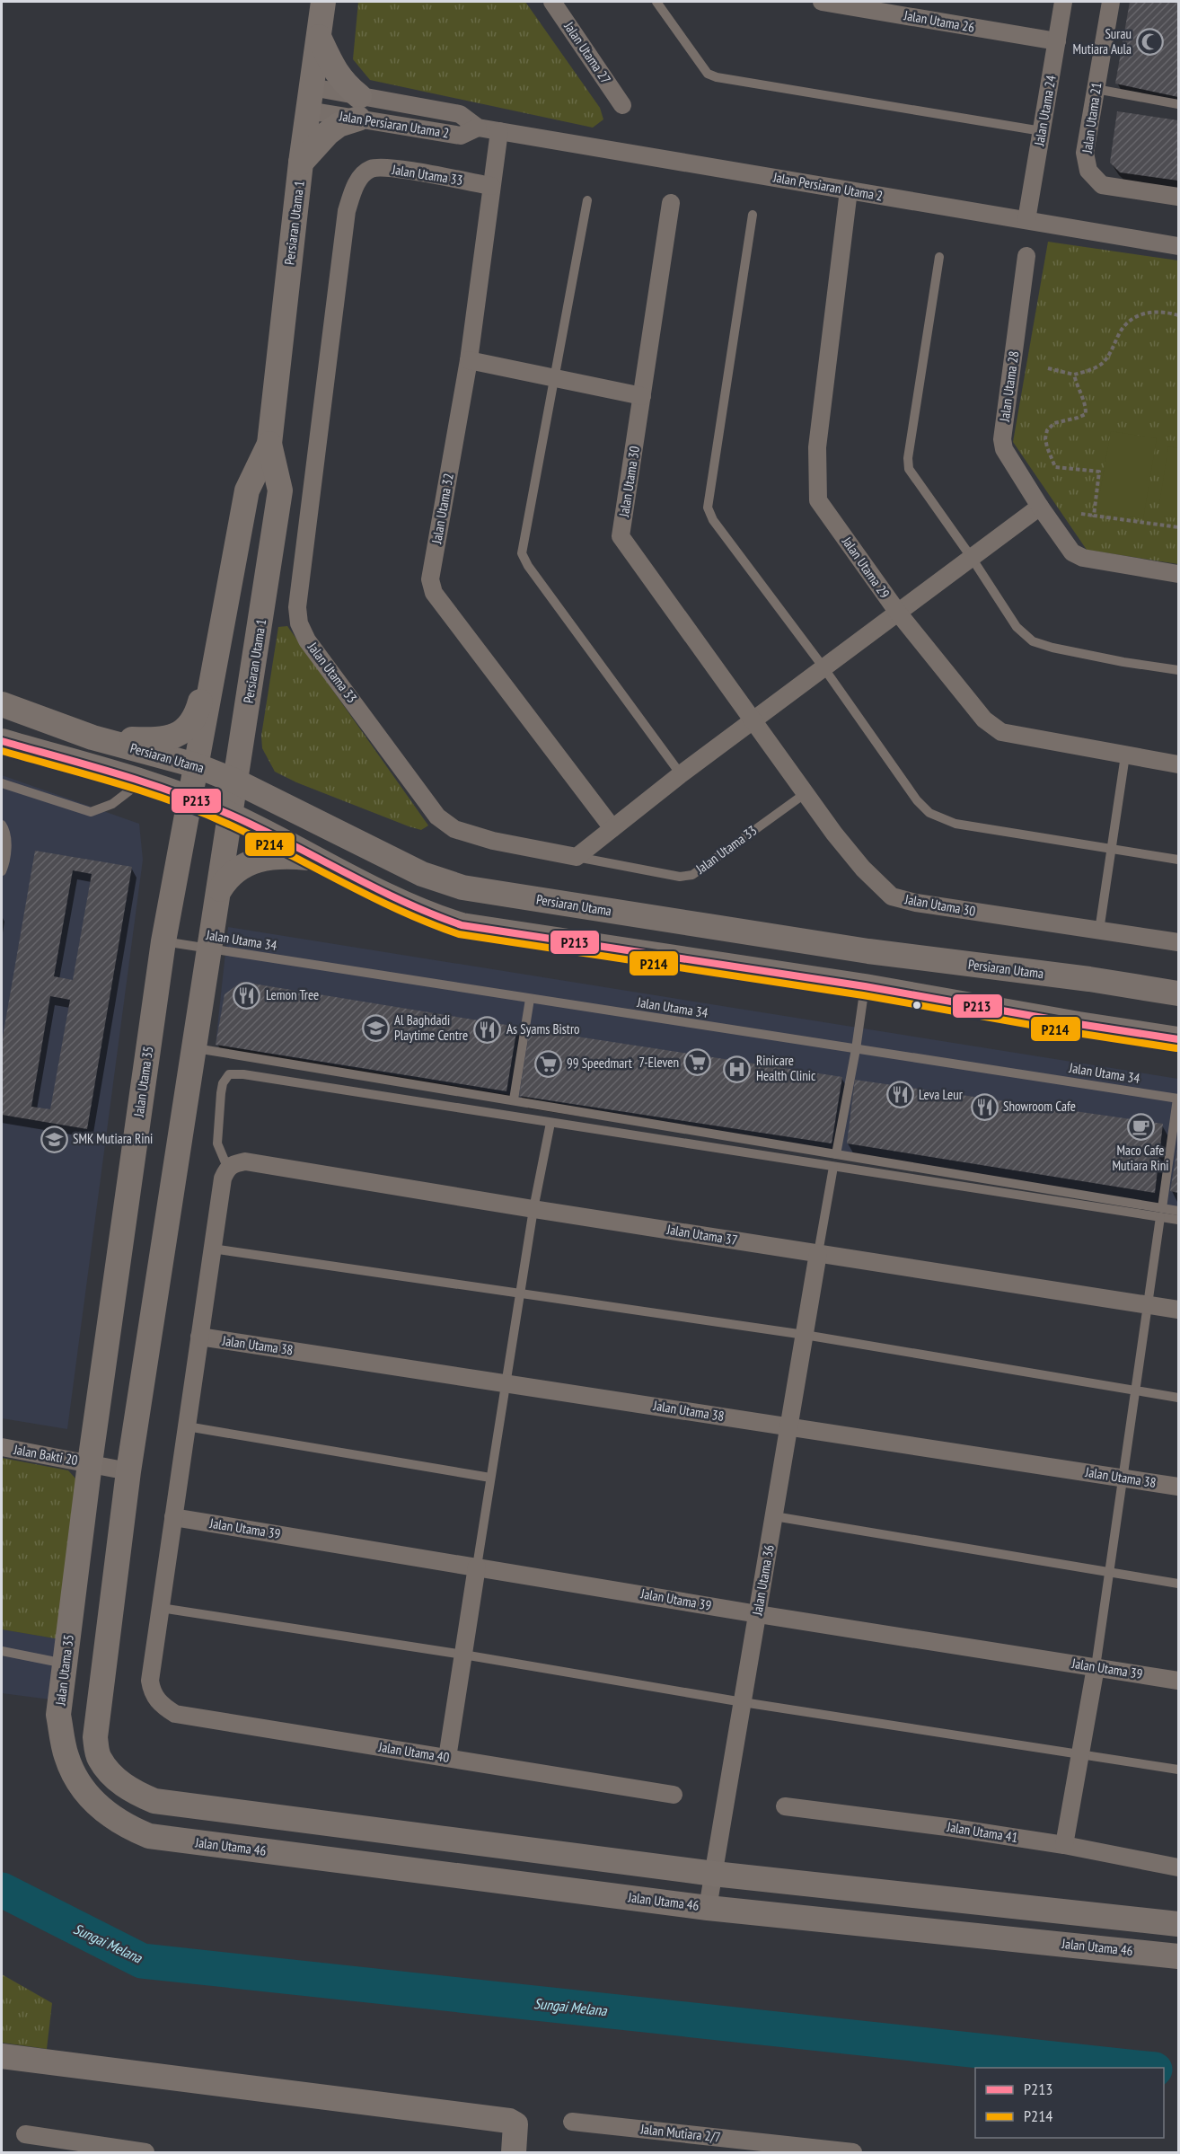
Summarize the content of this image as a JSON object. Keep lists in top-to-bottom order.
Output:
{
  "streets": {
    "street": [
      "Jalan Utama 26",
      "Jalan Utama 27",
      "Jalan Utama 24",
      "Jalan Utama 21",
      "Jalan Persiaran Utama 2",
      "Jalan Utama 33",
      "Persiaran Utama 1",
      "Jalan Utama 28",
      "Jalan Utama 30",
      "Jalan Utama 32",
      "Jalan Utama 29",
      "Persiaran Utama",
      "Jalan Utama 35",
      "Jalan Utama 37",
      "Jalan Utama 38",
      "Jalan Bakti 20",
      "Jalan Utama 39",
      "Jalan Utama 36",
      "Jalan Utama 40",
      "Jalan Utama 41",
      "Jalan Utama 46",
      "Jalan Mutiara 2/7"
    ],
    "lane": ["Jalan Utama 34"]
  },
  "crossings": [
    ["Jalan Utama 26", "Jalan Utama 24"],
    ["Jalan Utama 24", "Jalan Persiaran Utama 2"],
    ["Jalan Persiaran Utama 2", "Persiaran Utama 1"],
    ["Jalan Persiaran Utama 2", "Jalan Utama 32"],
    ["Jalan Persiaran Utama 2", "Jalan Utama 29"],
    ["Jalan Utama 33", "Jalan Utama 30"],
    ["Jalan Utama 33", "Jalan Utama 32"],
    ["Persiaran Utama 1", "Persiaran Utama"],
    ["Persiaran Utama 1", "Jalan Utama 35"],
    ["Jalan Utama 34", "Jalan Utama 35"],
    ["Jalan Utama 35", "Jalan Bakti 20"],
    ["Jalan Utama 35", "Jalan Utama 46"],
    ["Jalan Utama 37", "Jalan Utama 36"],
    ["Jalan Utama 38", "Jalan Utama 36"],
    ["Jalan Utama 39", "Jalan Utama 36"],
    ["Jalan Utama 36", "Jalan Utama 46"]
  ],
  "water": ["Sungai Melana"],
  "places": {
    "mosque": ["Surau Mutiara Aula"],
    "restaurant": [
      "Lemon Tree",
      "As Syams Bistro",
      "Leva Leur",
      "Showroom Cafe"
    ],
    "school or university": ["Al Baghdadi Playtime Centre", "SMK Mutiara Rini"],
    "supermarket": ["7-Eleven", "99 Speedmart"],
    "hospital": ["Rinicare Health Clinic"],
    "cafe": ["Maco Cafe Mutiara Rini"]
  },
  "lines": ["transit line P213", "transit line P214"],
  "legend": ["P213", "P214"]
}
